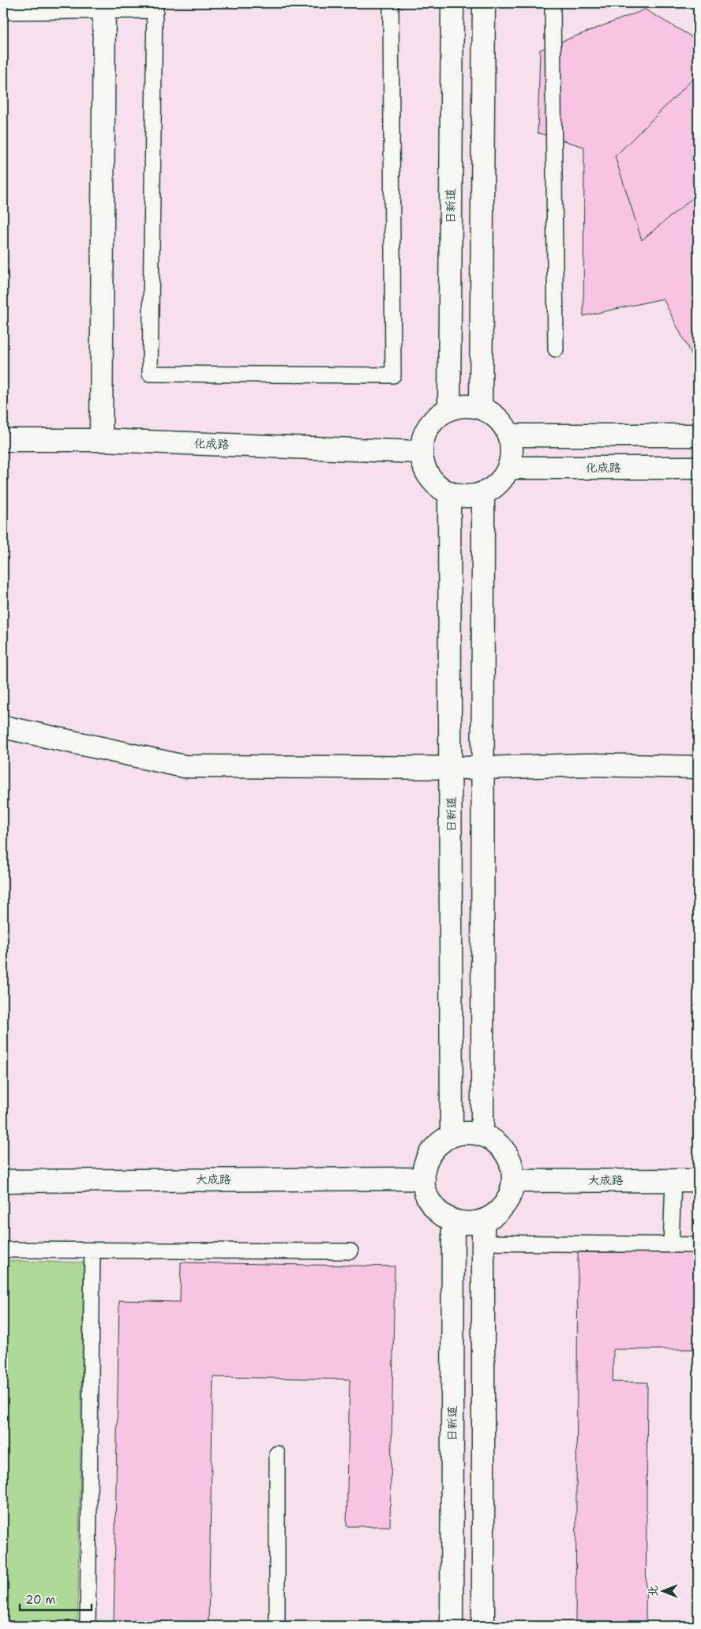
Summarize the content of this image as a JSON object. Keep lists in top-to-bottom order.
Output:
{
  "streets": {
    "street": ["日新道", "化成路", "大成路"]
  },
  "crossings": [
    ["日新道", "化成路"],
    ["日新道", "大成路"]
  ],
  "scale_bar": "20 m",
  "north": "left"
}
